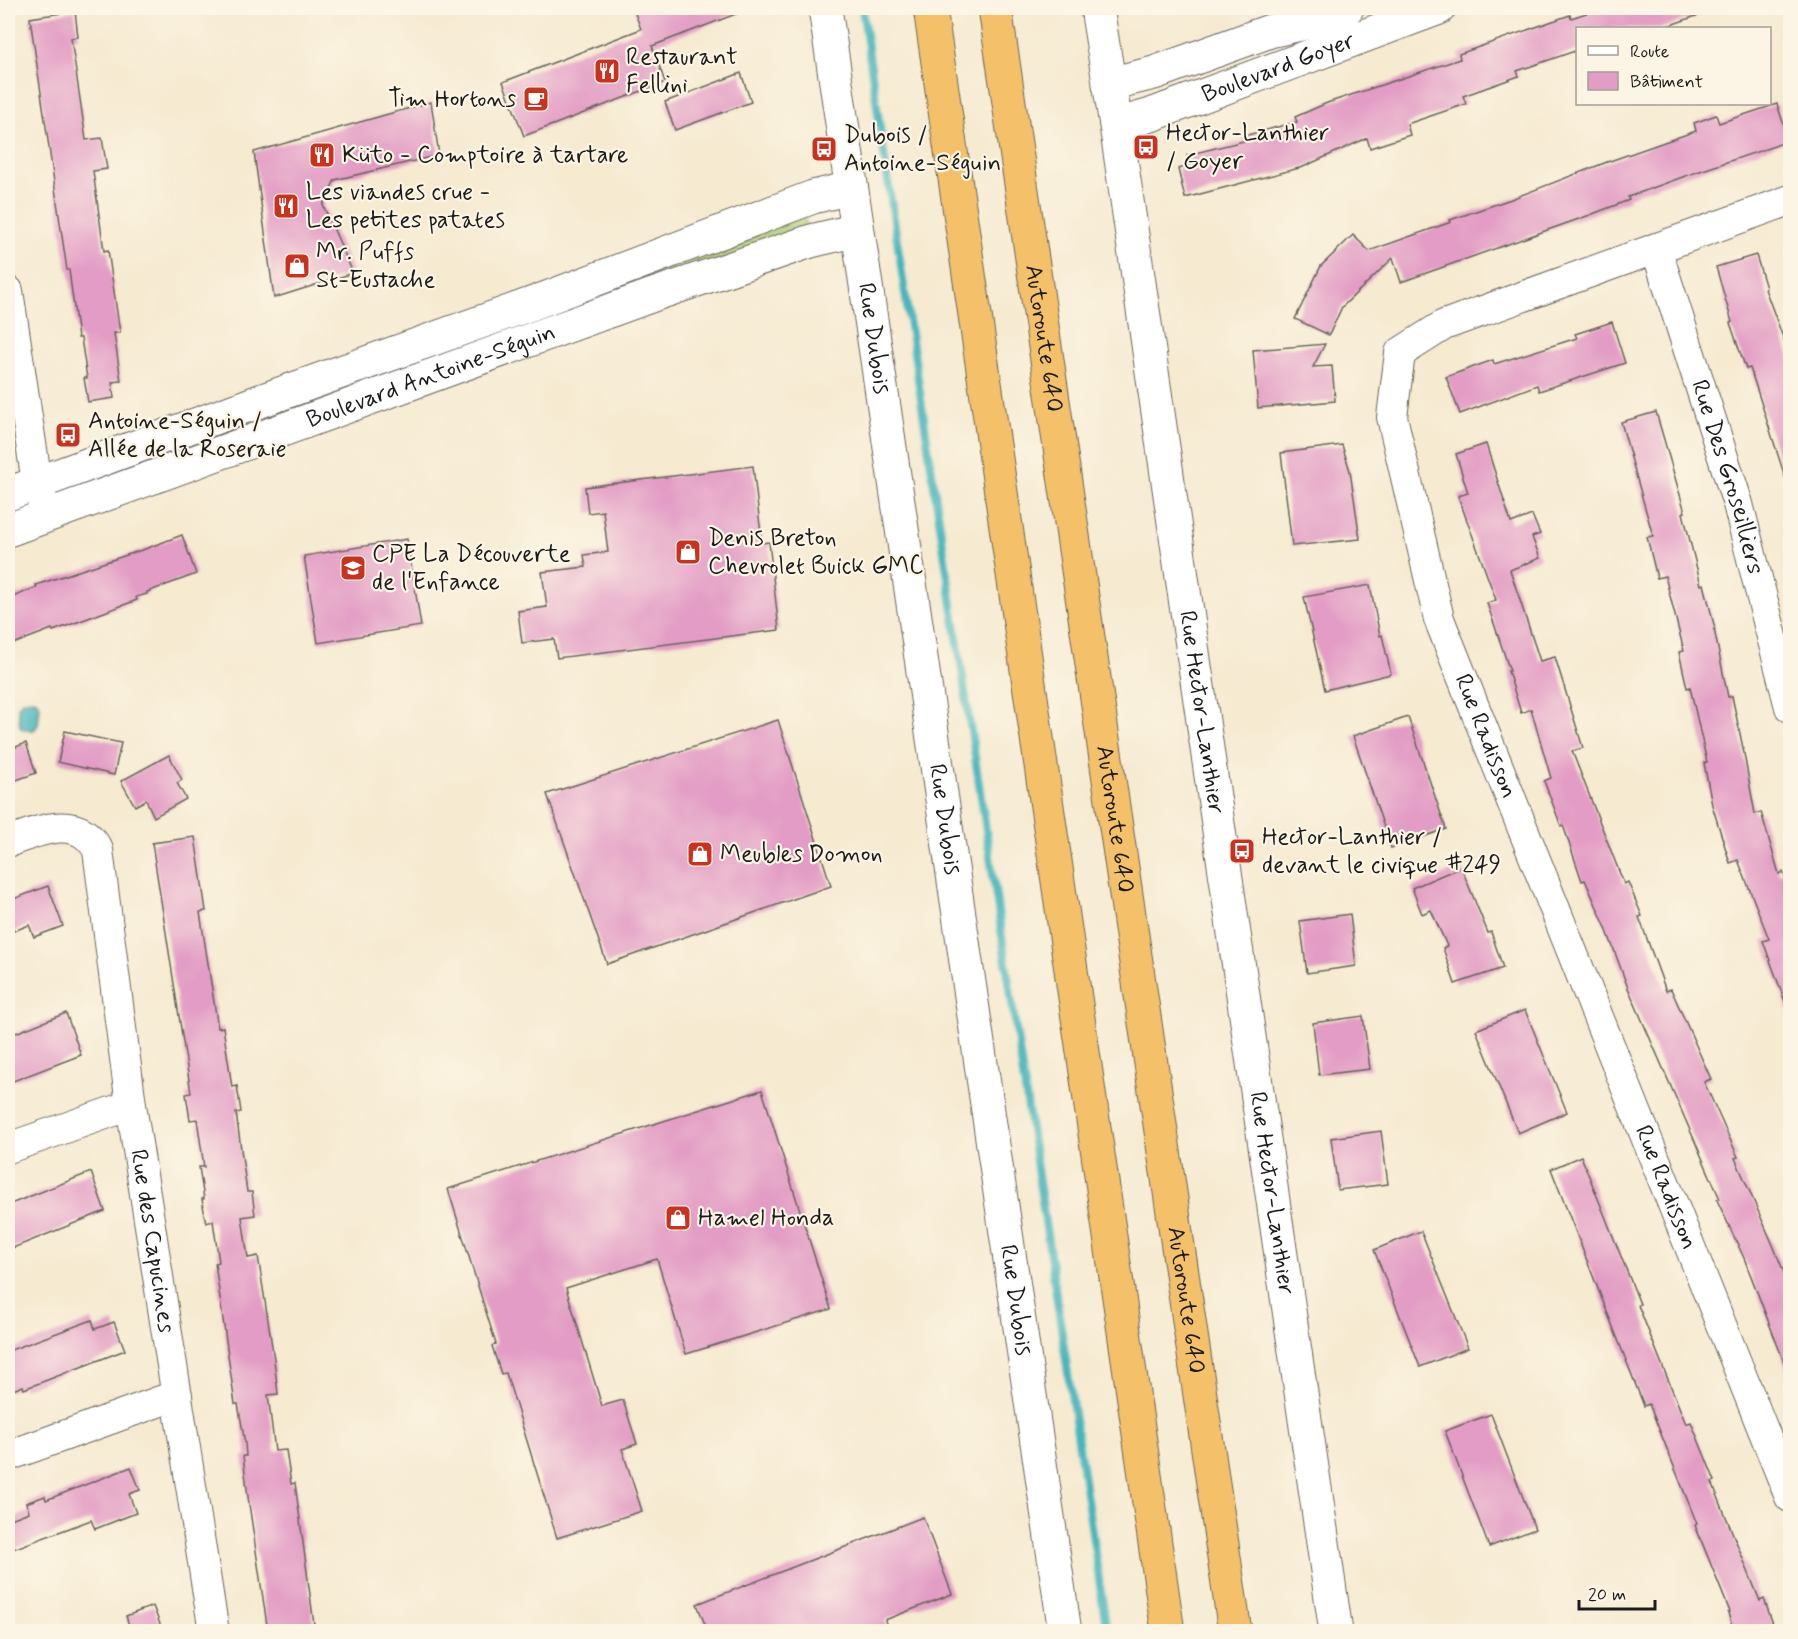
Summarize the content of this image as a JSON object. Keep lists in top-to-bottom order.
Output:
{
  "streets": {
    "highway": ["Autoroute 640"],
    "street": [
      "Boulevard Goyer",
      "Rue Dubois",
      "Boulevard Antoine-Séguin",
      "Rue Des Groseilliers",
      "Rue Hector-Lanthier",
      "Rue Radisson",
      "Rue des Capucines"
    ]
  },
  "crossings": [
    ["Boulevard Goyer", "Rue Hector-Lanthier"],
    ["Rue Dubois", "Boulevard Antoine-Séguin"],
    ["Rue Des Groseilliers", "Rue Radisson"]
  ],
  "places": {
    "restaurant": ["Restaurant Fellini", "Küto - Comptoire à tartare", "Les viandes crue - Les petites patates"],
    "cafe": ["Tim Hortons"],
    "bus stop": [
      "Hector-Lanthier / Goyer",
      "Dubois / Antoine-Séguin",
      "Antoine-Séguin / Allée de la Roseraie",
      "Hector-Lanthier / devant le civique #249"
    ],
    "shop": [
      "Mr. Puffs St-Eustache",
      "Denis Breton Chevrolet Buick GMC",
      "Meubles Domon",
      "Hamel Honda"
    ],
    "school or university": ["CPE La Découverte de l'Enfance"]
  },
  "legend": ["Route", "Bâtiment"],
  "scale_bar": "20 m"
}
